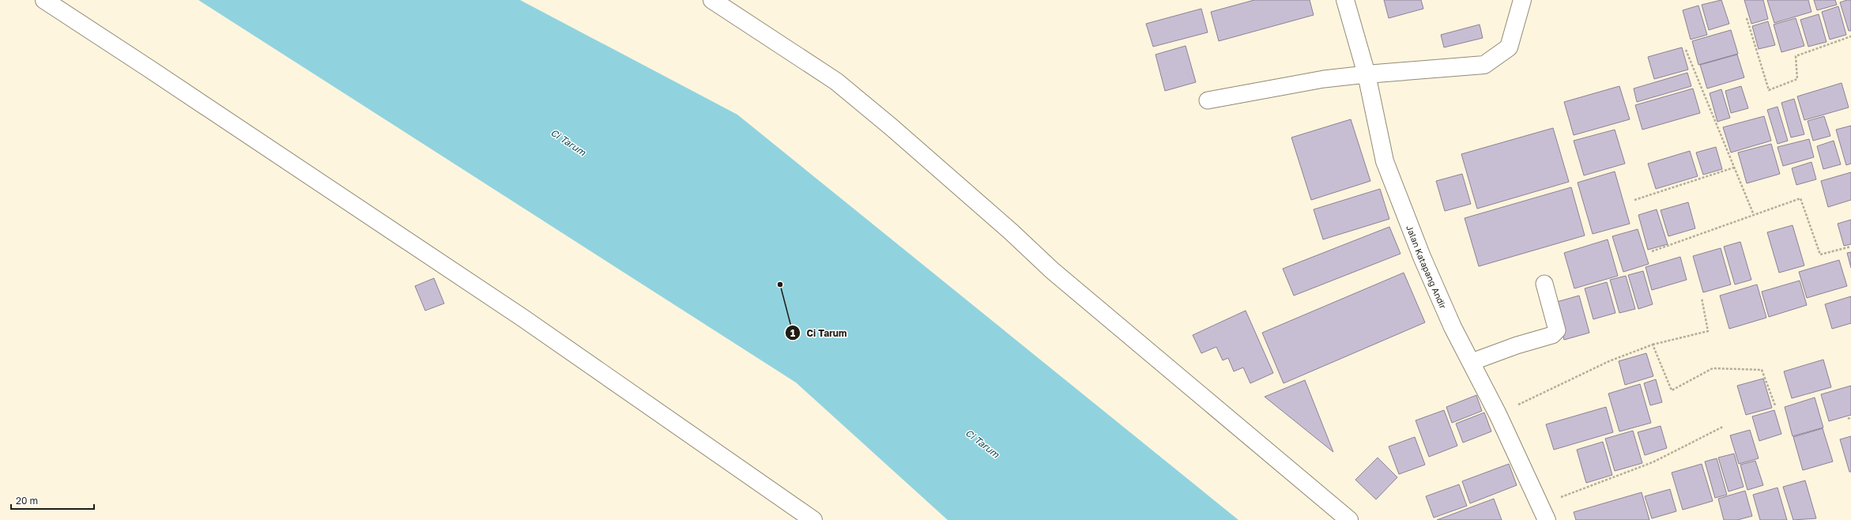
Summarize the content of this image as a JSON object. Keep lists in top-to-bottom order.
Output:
{
  "streets": {
    "street": ["Jalan Katapang Andir"]
  },
  "water": ["Ci Tarum"],
  "places": ["Ci Tarum"],
  "scale_bar": "20 m"
}
